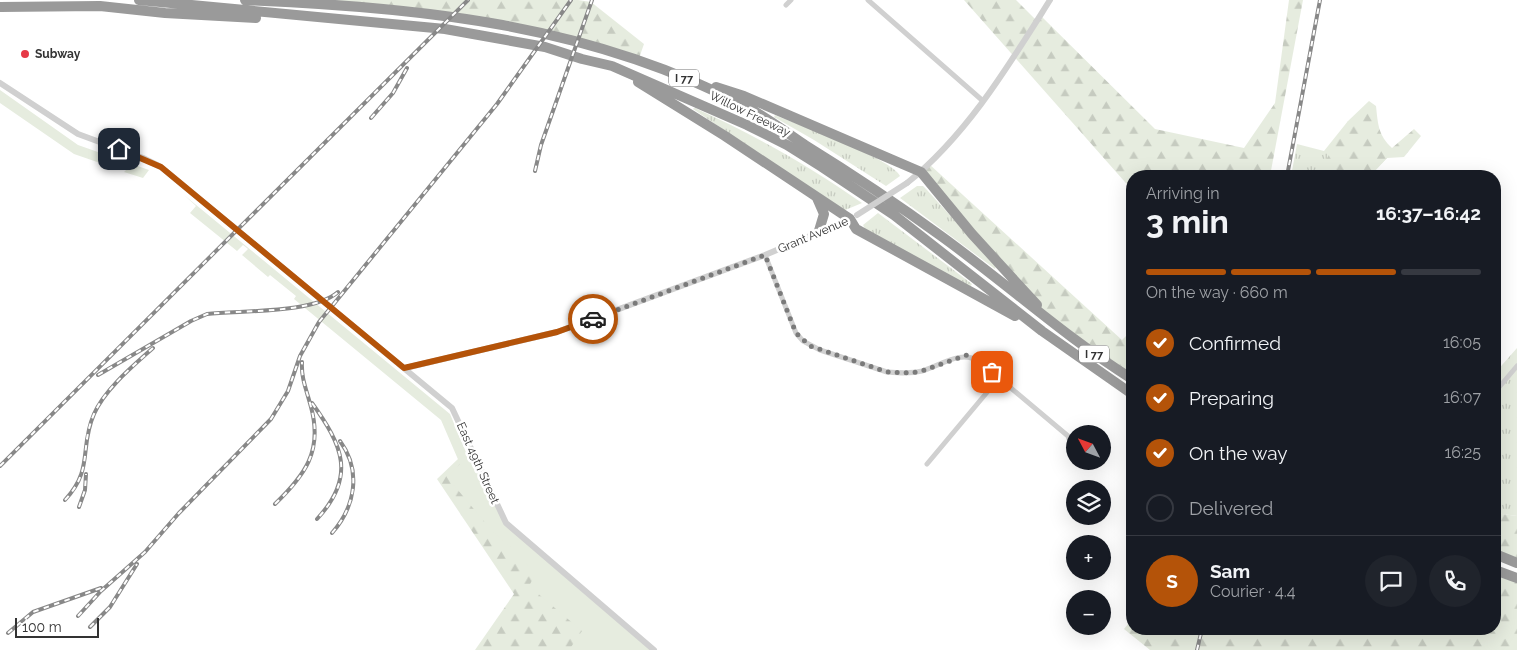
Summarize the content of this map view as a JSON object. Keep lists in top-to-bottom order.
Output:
{
  "streets": {
    "highway": ["I 77", "Willow Freeway"],
    "street": ["Grant Avenue", "East 49th Street"]
  },
  "crossings": [
    ["Grant Avenue", "East 49th Street"]
  ],
  "places": ["Subway"],
  "scale_bar": "100 m",
  "north": "top left",
  "page": {
    "heading": ["3 min", "Arriving in", "16:37–16:42"],
    "panel": ["Sam", "Courier · 4.4"],
    "bar": "On the way · 660 m",
    "list": [
      ["Confirmed", "16:05"],
      ["Preparing", "16:07"],
      ["On the way", "16:25"],
      "Delivered"
    ],
    "map_buttons": ["+", "−"],
    "round": "S",
    "scale": "100 m"
  }
}
